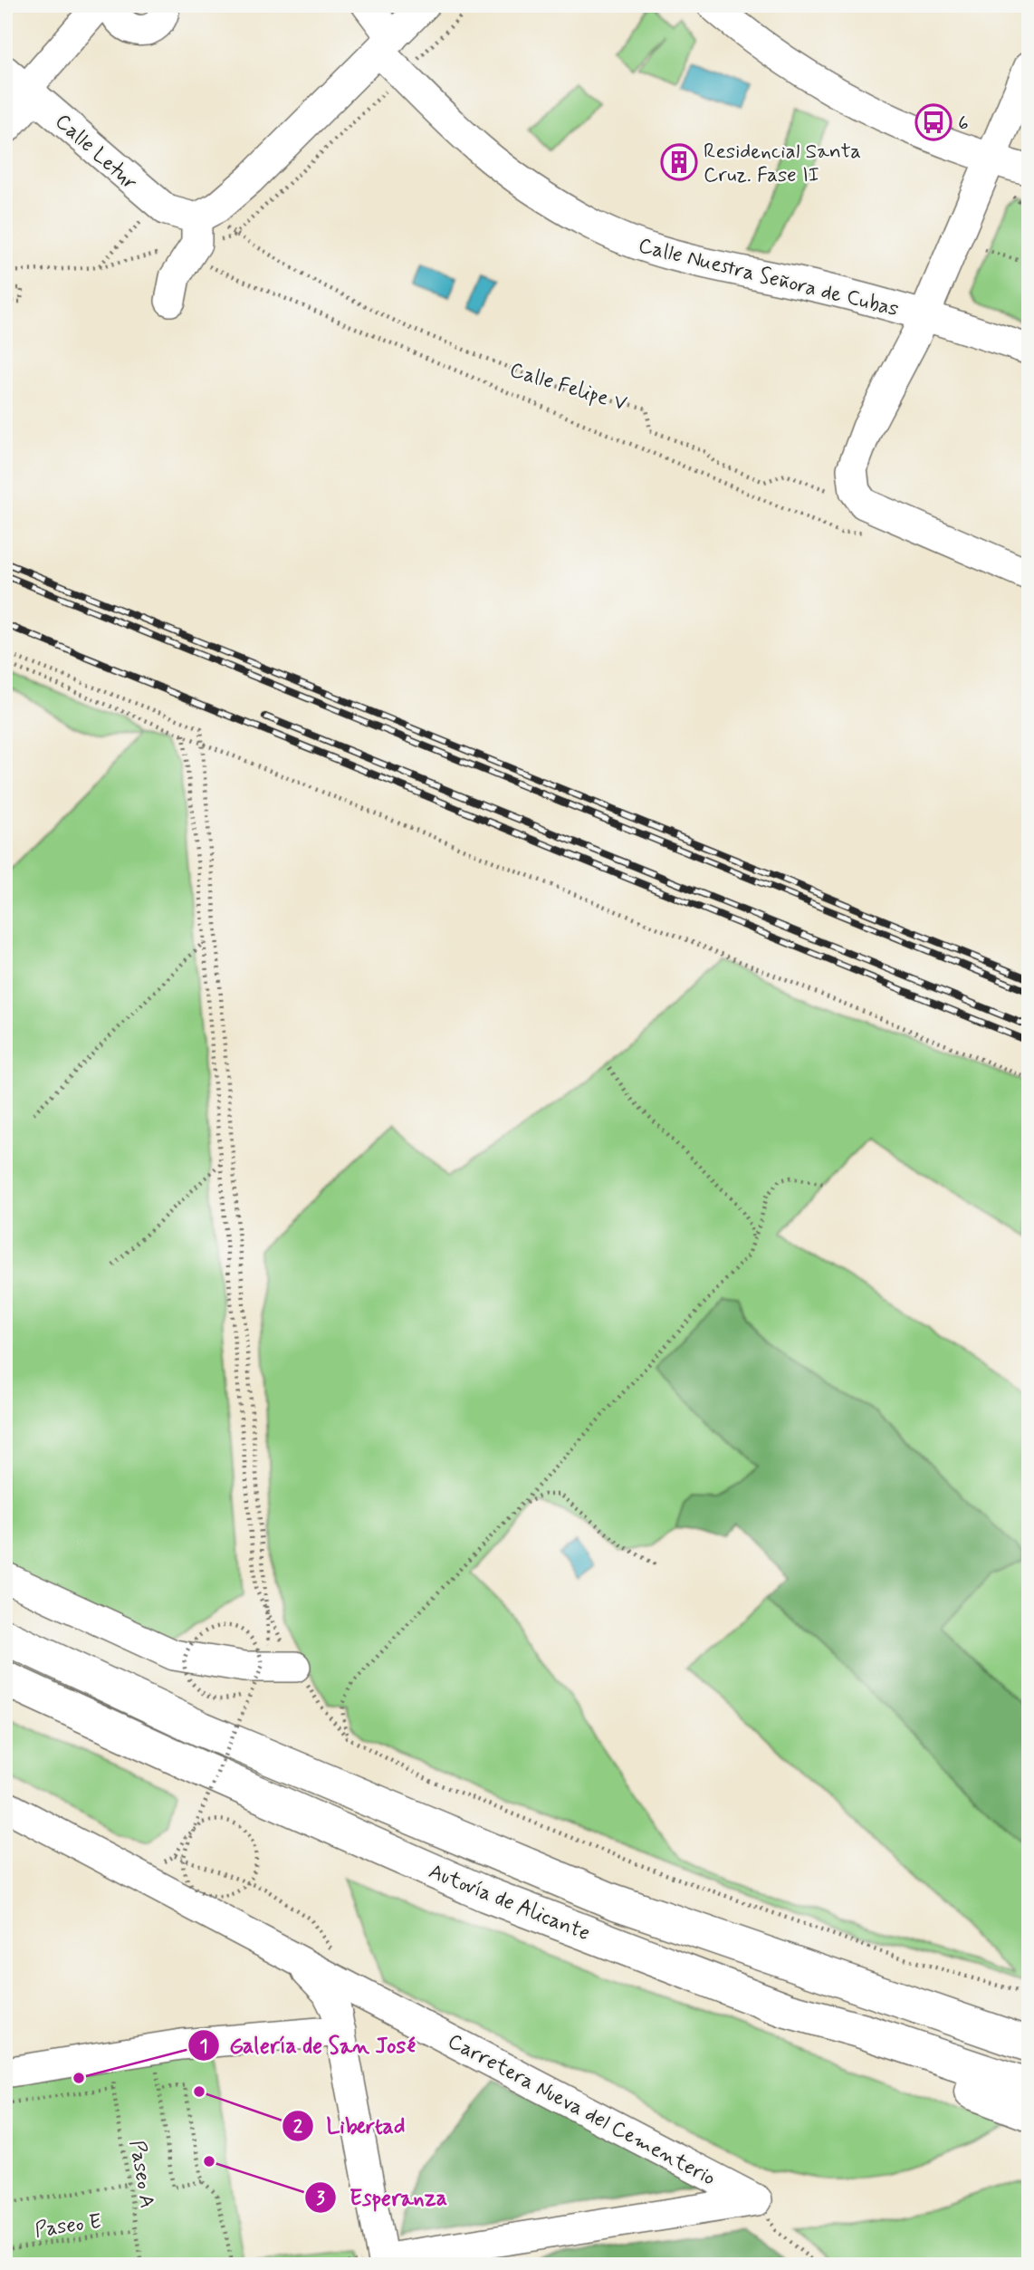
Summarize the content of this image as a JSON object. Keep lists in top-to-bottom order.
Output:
{
  "streets": {
    "highway": ["Autovía de Alicante"],
    "street": ["Calle Letur", "Calle Nuestra Señora de Cubas", "Carretera Nueva del Cementerio"],
    "path": ["Calle Felipe V", "Paseo A", "Paseo E"]
  },
  "crossings": [
    ["Calle Letur", "Calle Felipe V"],
    ["Paseo A", "Paseo E"]
  ],
  "places": {
    "bus stop": ["6"],
    "building": ["Residencial Santa Cruz. Fase II"],
    "other": ["Galería de San José", "Libertad", "Esperanza"]
  }
}
